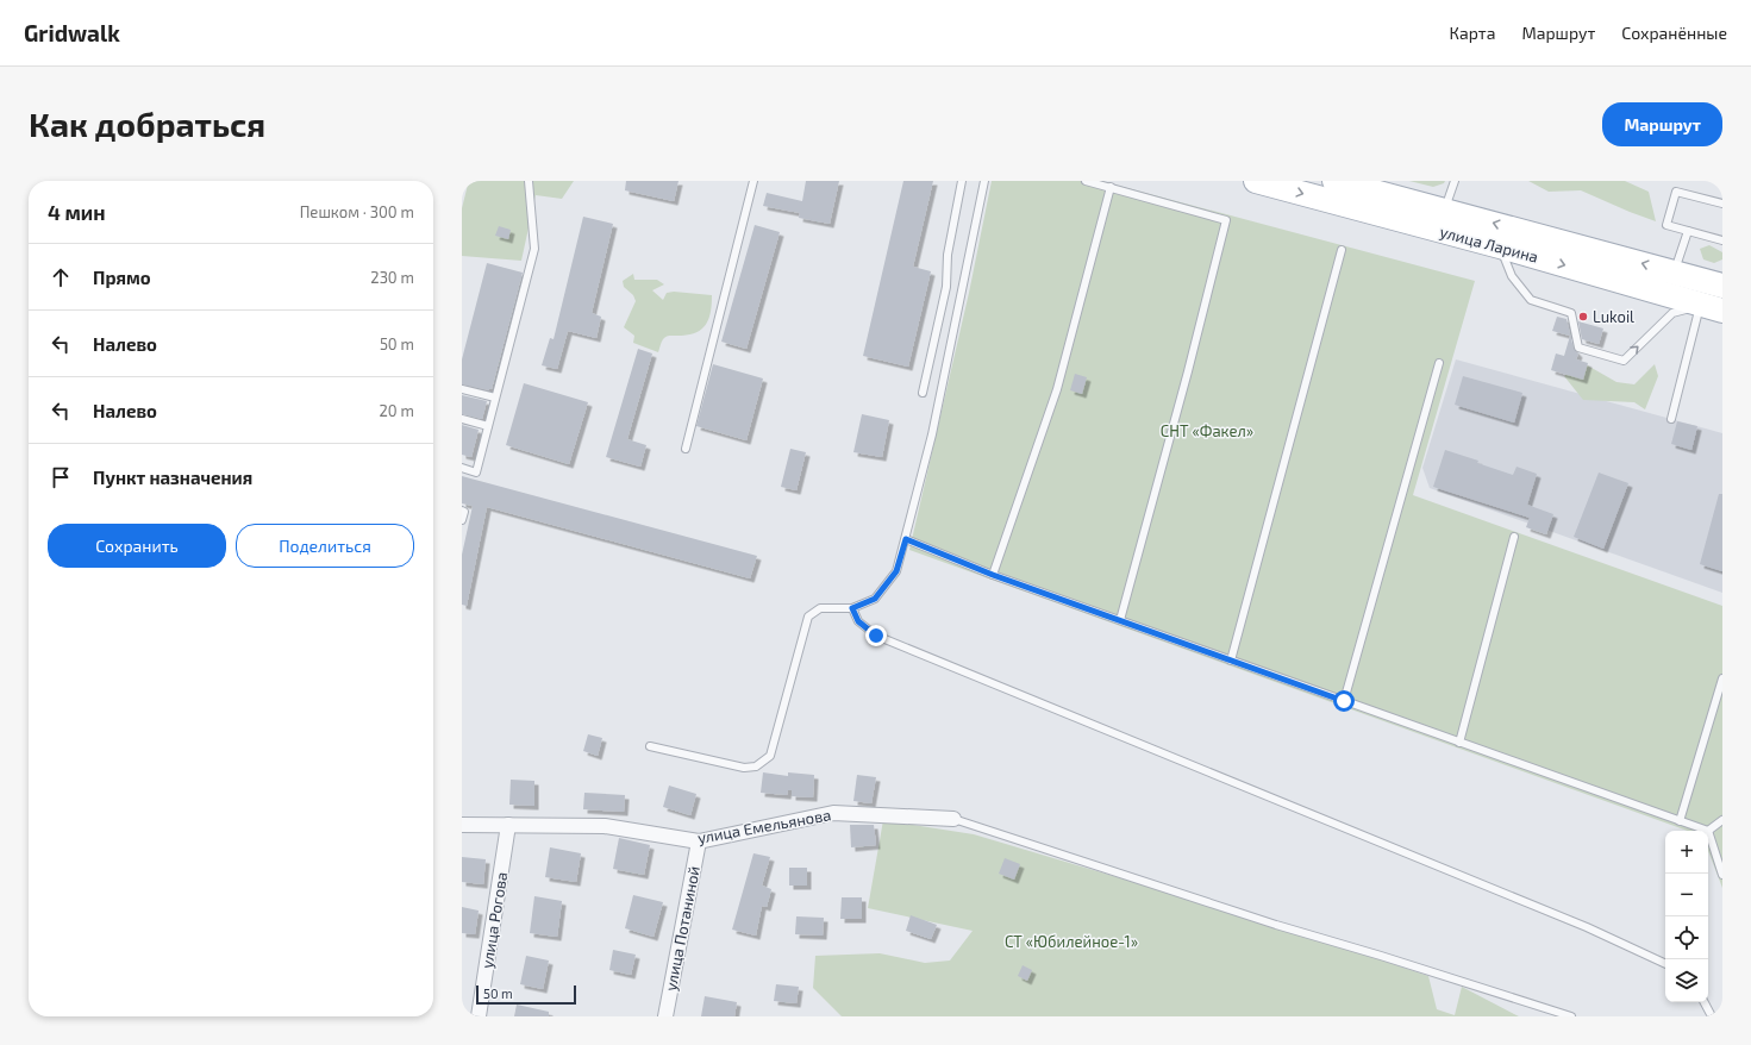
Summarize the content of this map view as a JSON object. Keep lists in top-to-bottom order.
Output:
{
  "streets": {
    "main road": ["улица Ларина"],
    "street": ["улица Емельянова", "улица Рогова", "улица Потаниной"]
  },
  "crossings": [
    ["улица Емельянова", "улица Рогова"],
    ["улица Емельянова", "улица Потаниной"]
  ],
  "parks": ["СНТ «Факел»", "СТ «Юбилейное-1»"],
  "places": ["Lukoil"],
  "scale_bar": "50 m",
  "page": {
    "header": "Gridwalk",
    "nav": ["Карта", "Маршрут", "Сохранённые"],
    "buttons": [
      "Маршрут",
      ["Сохранить", "Поделиться"]
    ],
    "title": "Как добраться",
    "heading": ["4 мин", "Пешком · 300 m"],
    "list": [
      ["Прямо", "230 m"],
      ["Налево", "50 m"],
      ["Налево", "20 m"],
      "Пункт назначения"
    ],
    "map_buttons": ["+", "−"],
    "scale": "50 m"
  }
}
